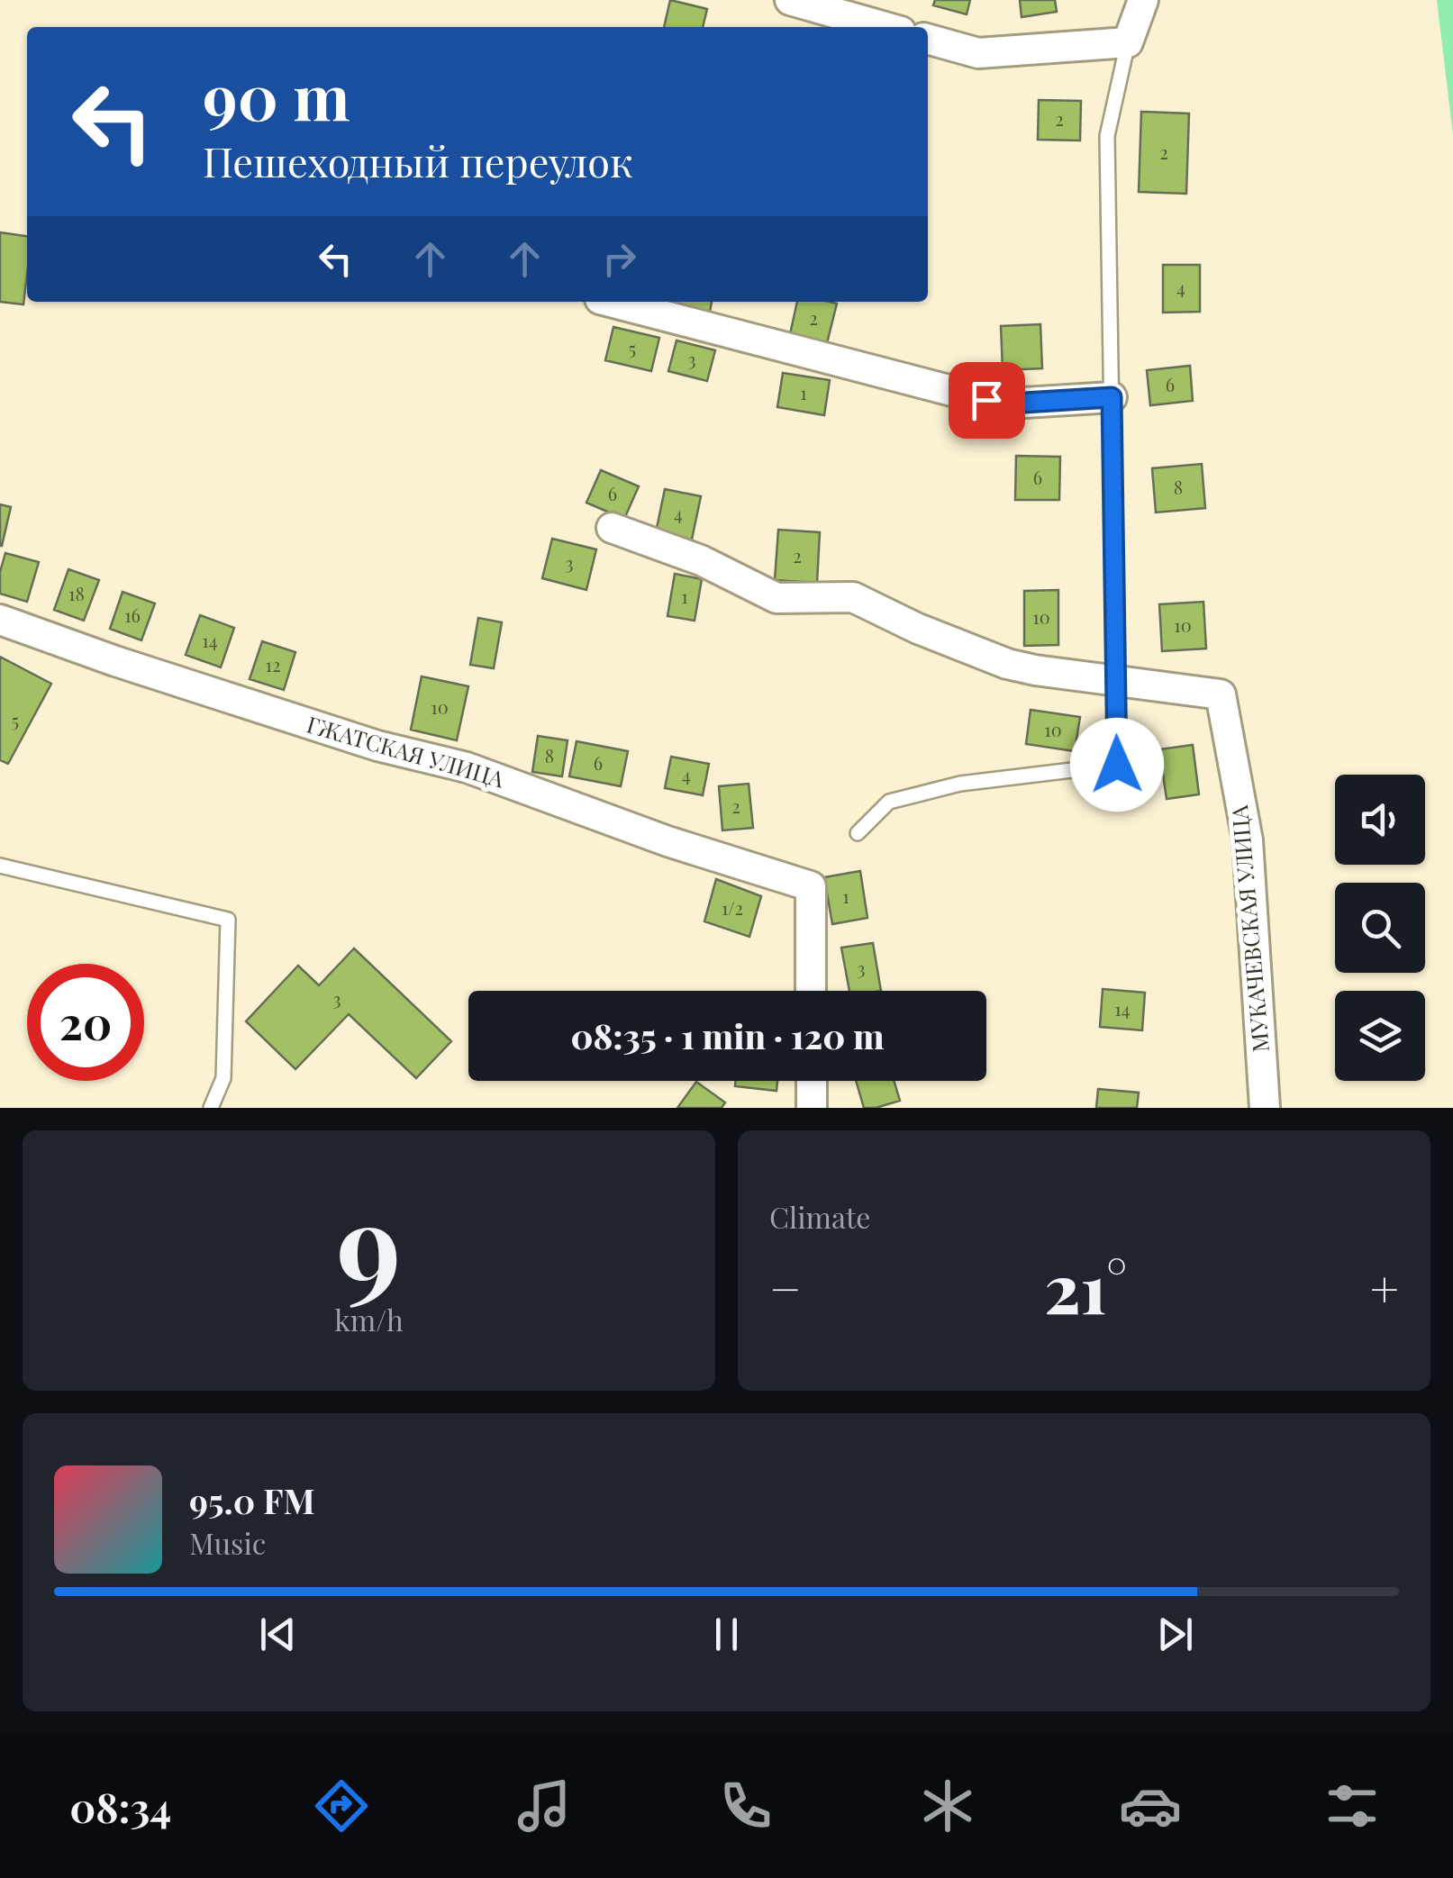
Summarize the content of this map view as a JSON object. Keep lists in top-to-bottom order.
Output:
{
  "streets": {
    "street": ["ГЖАТСКАЯ УЛИЦА", "МУКАЧЕВСКАЯ УЛИЦА"]
  },
  "house_numbers": [
    "2",
    "2",
    "4",
    "2",
    "5",
    "3",
    "6",
    "1",
    "6",
    "8",
    "6",
    "4",
    "2",
    "3",
    "18",
    "1",
    "16",
    "10",
    "10",
    "14",
    "12",
    "10",
    "5",
    "10",
    "8",
    "6",
    "4",
    "2",
    "1",
    "1/2",
    "3",
    "3",
    "14"
  ],
  "page": {
    "turn": ["90 m", "Пешеходный переулок"],
    "limit": "20",
    "trip": "08:35 · 1 min · 120 m",
    "tile": [
      ["9", "km/h"],
      "Climate"
    ],
    "heat": ["−", "21°", "+"],
    "song": ["95.0 FM", "Music"],
    "tabs": "08:34"
  }
}
